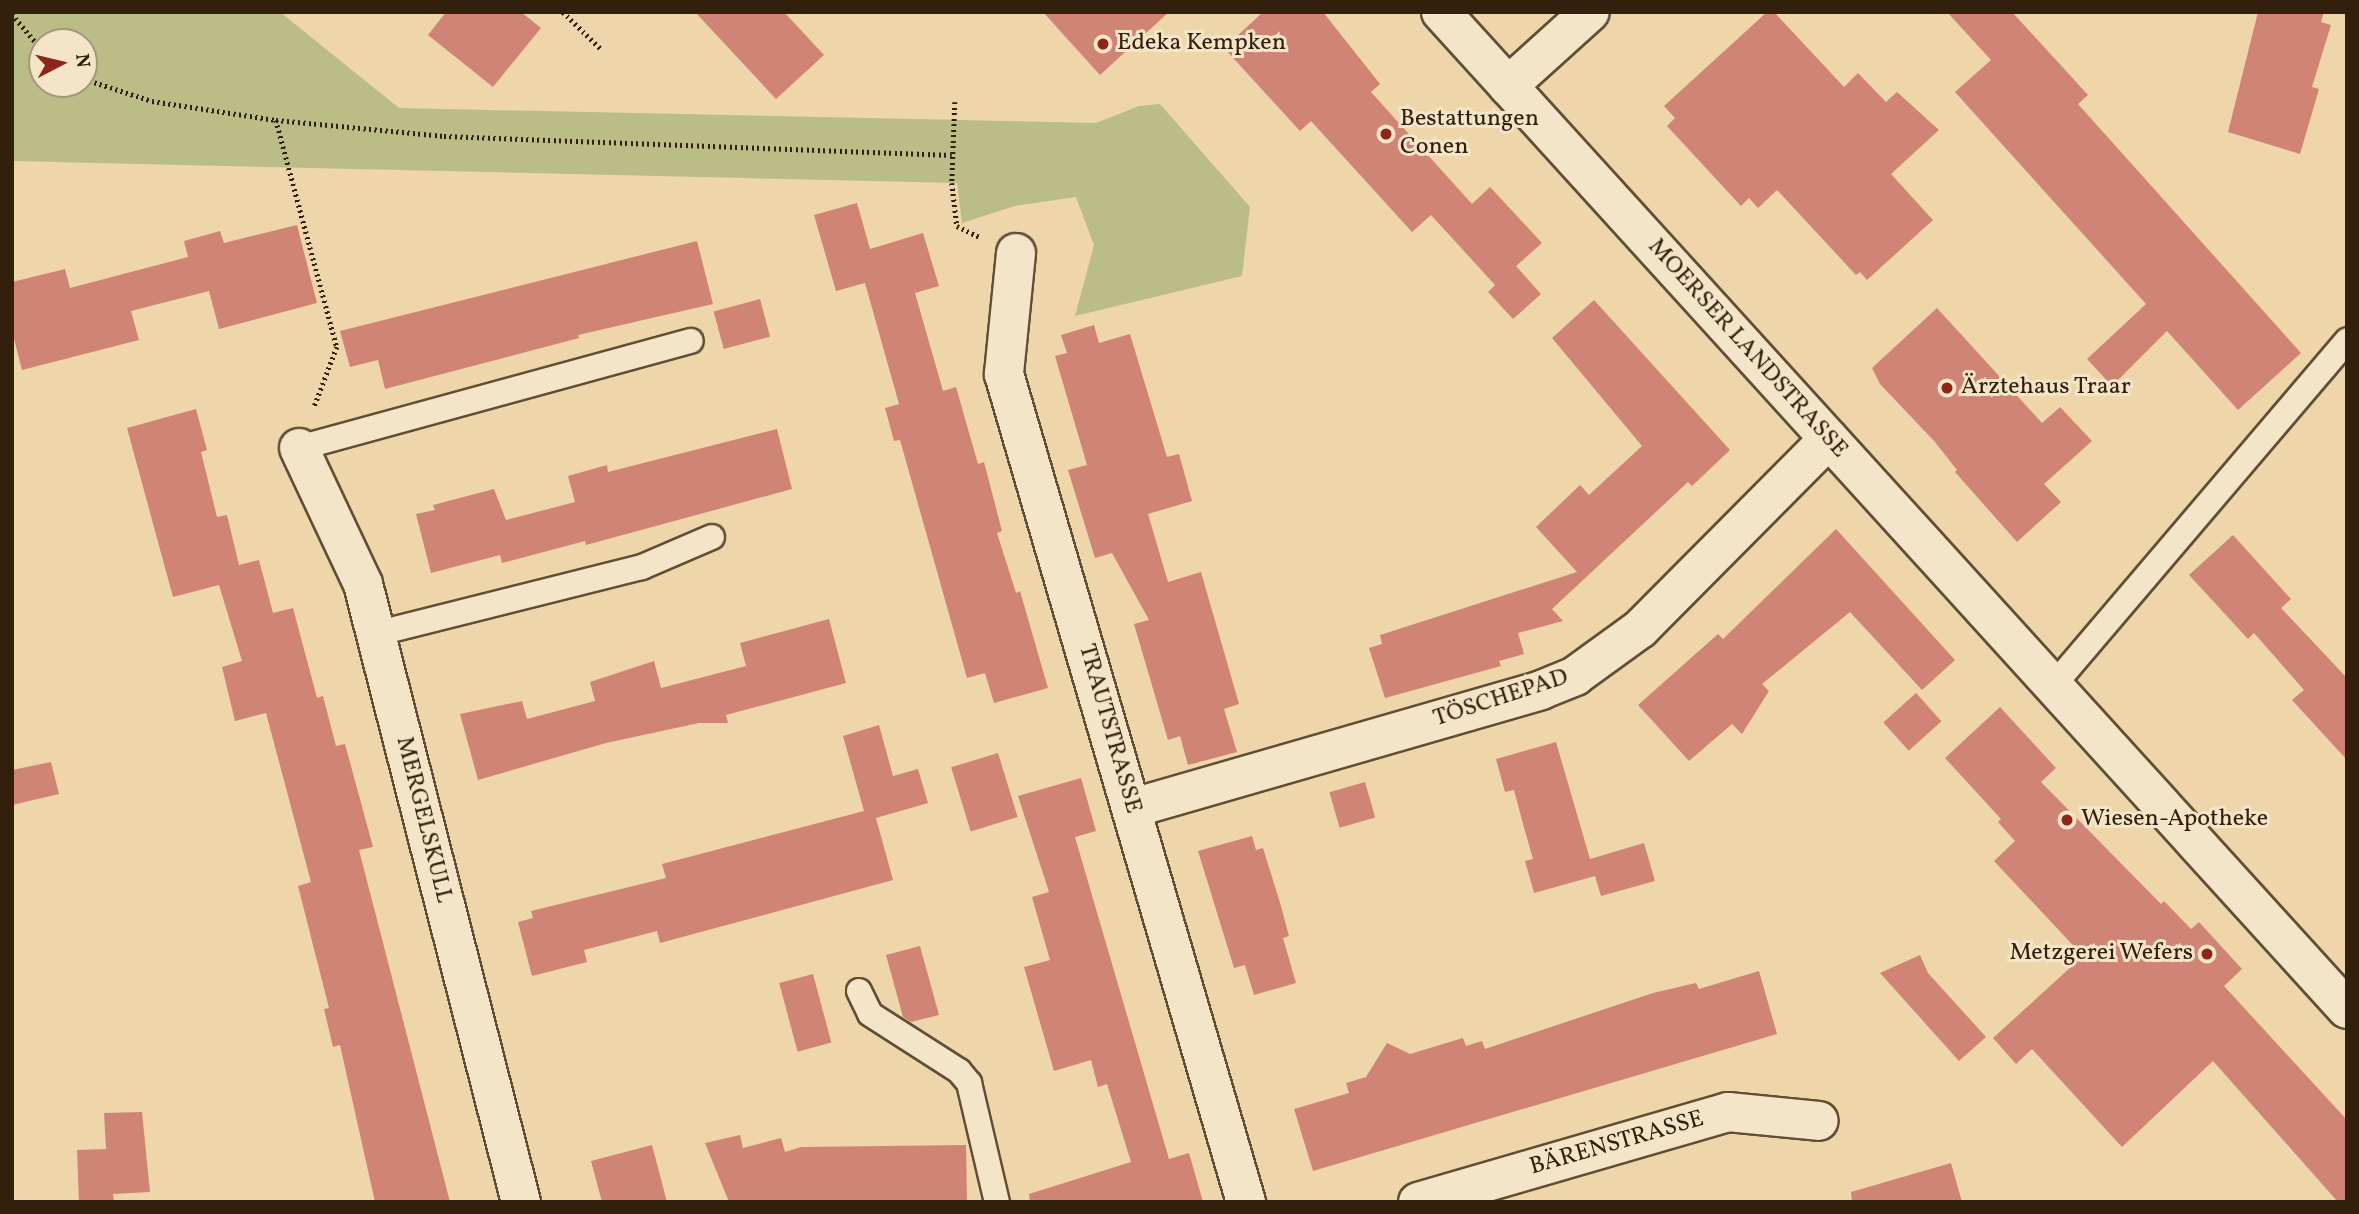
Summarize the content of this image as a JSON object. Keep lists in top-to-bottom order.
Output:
{
  "streets": {
    "street": [
      "MOERSER LANDSTRASSE",
      "TÖSCHEPAD",
      "TRAUTSTRASSE",
      "MERGELSKULL",
      "BÄRENSTRASSE"
    ]
  },
  "crossings": [
    ["MOERSER LANDSTRASSE", "TÖSCHEPAD"],
    ["TÖSCHEPAD", "TRAUTSTRASSE"]
  ],
  "places": [
    "Edeka Kempken",
    "Bestattungen Conen",
    "Ärztehaus Traar",
    "Wiesen-Apotheke",
    "Metzgerei Wefers"
  ],
  "north": "right"
}
